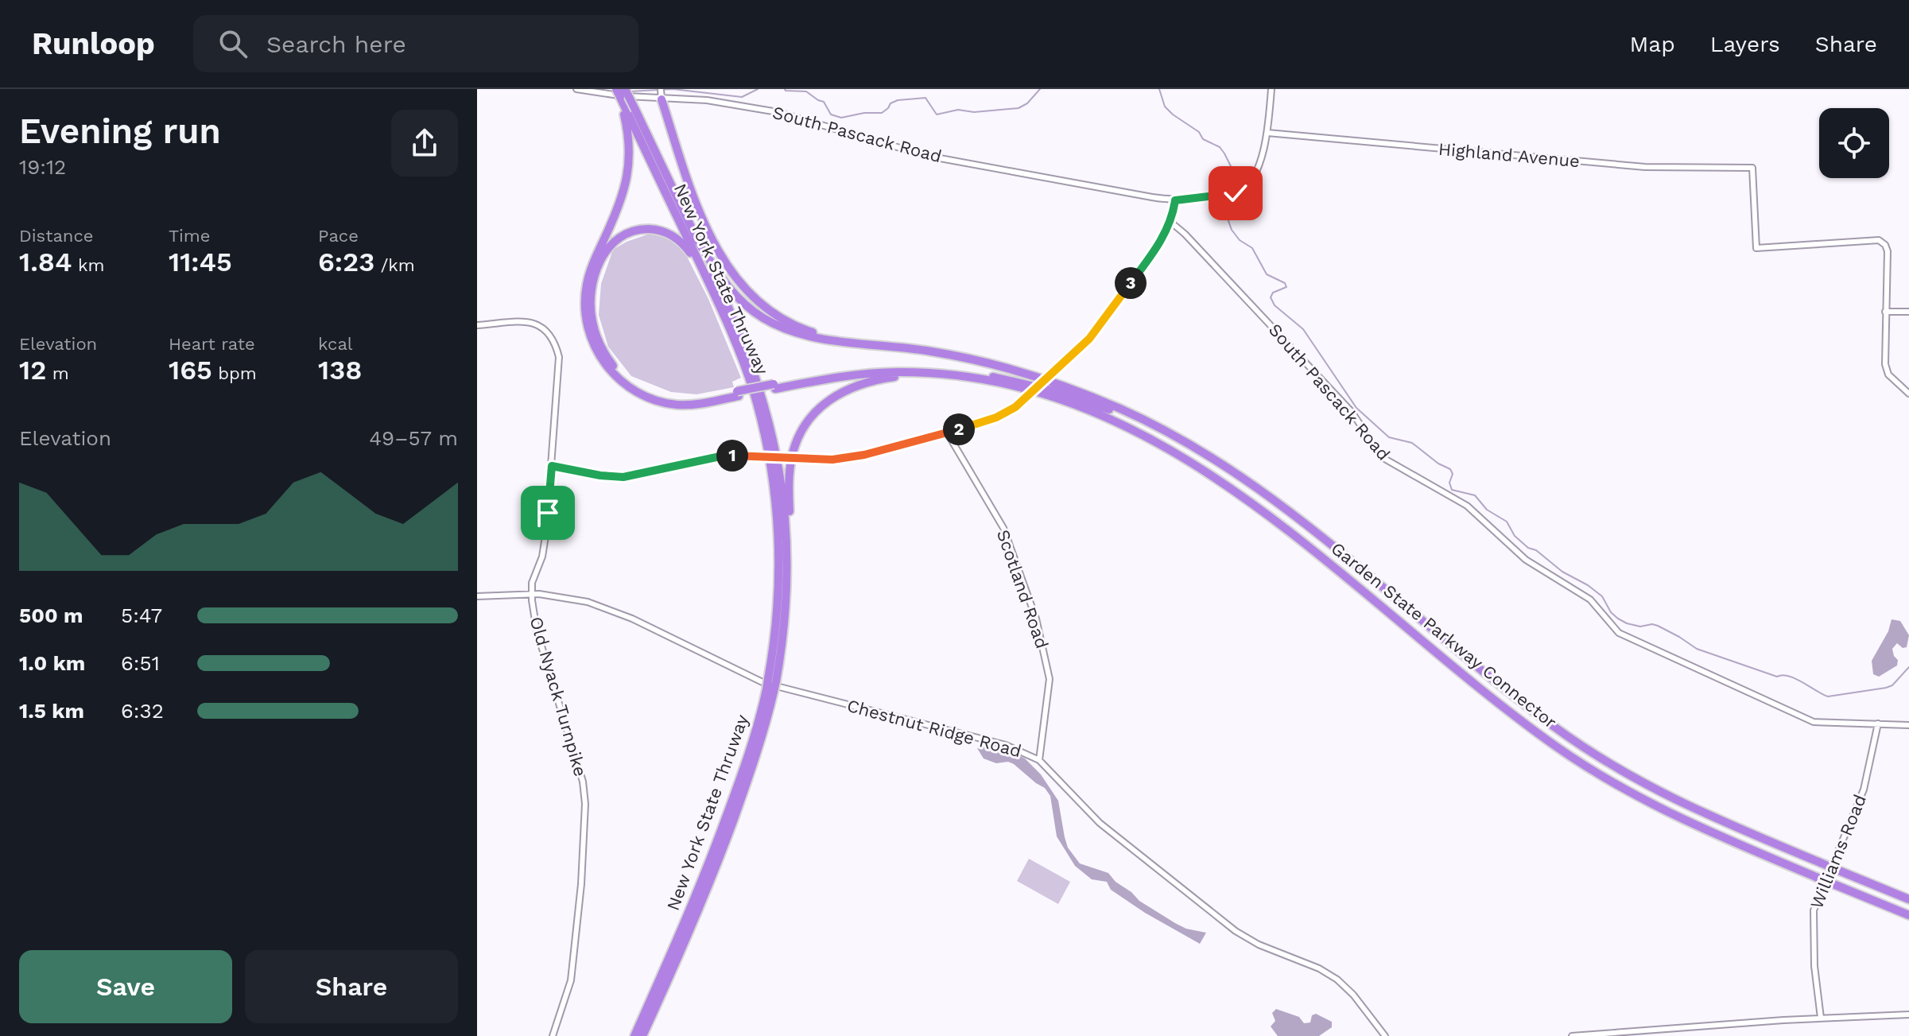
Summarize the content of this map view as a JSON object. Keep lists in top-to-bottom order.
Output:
{
  "streets": {
    "highway": ["New York State Thruway", "Garden State Parkway Connector"],
    "street": [
      "South Pascack Road",
      "Highland Avenue",
      "Scotland Road",
      "Old Nyack Turnpike",
      "Chestnut Ridge Road",
      "Williams Road"
    ]
  },
  "crossings": [
    ["South Pascack Road", "Highland Avenue"],
    ["South Pascack Road", "Williams Road"],
    ["Scotland Road", "Chestnut Ridge Road"],
    ["Old Nyack Turnpike", "Chestnut Ridge Road"]
  ],
  "page": {
    "header": "Runloop",
    "search": "Search here",
    "nav": ["Map", "Layers", "Share"],
    "heading": ["Evening run", "19:12"],
    "stats": [
      ["Distance", "1.84 km"],
      ["Time", "11:45"],
      ["Pace", "6:23 /km"],
      ["Elevation", "12 m"],
      ["Heart rate", "165 bpm"],
      ["kcal", "138"]
    ],
    "pins": ["3", "2", "1"],
    "chart": ["Elevation", "49–57 m"],
    "list": [
      {
        "name": "500 m",
        "note": "5:47"
      },
      {
        "name": "1.0 km",
        "note": "6:51"
      },
      {
        "name": "1.5 km",
        "note": "6:32"
      }
    ],
    "buttons": ["Save", "Share"]
  }
}
